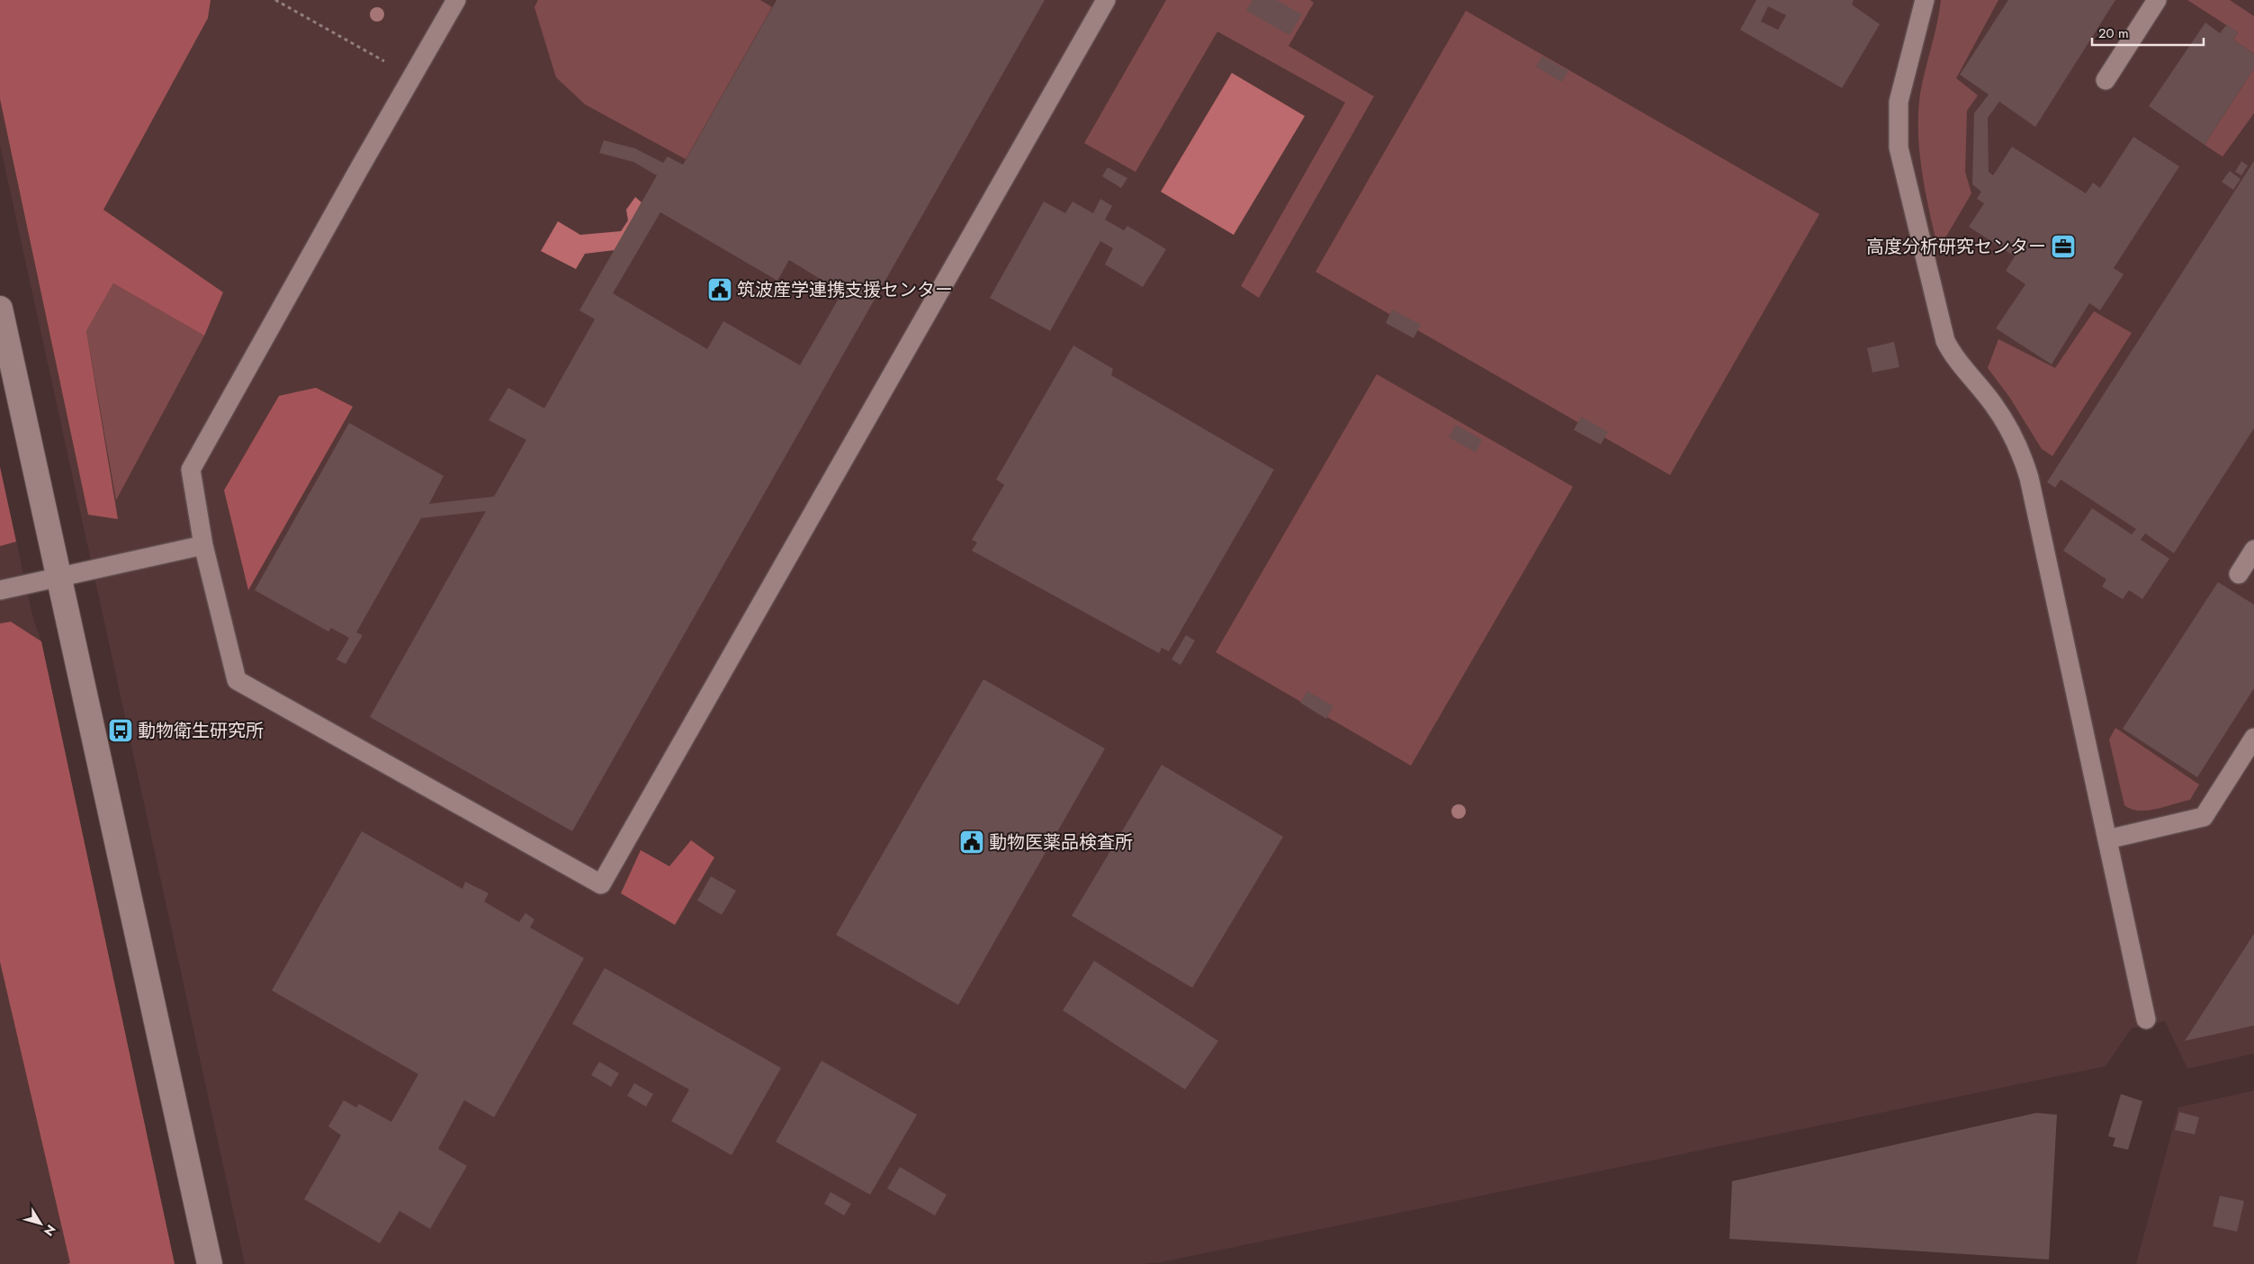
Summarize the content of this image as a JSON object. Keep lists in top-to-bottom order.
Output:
{
  "places": {
    "office": ["高度分析研究センター"],
    "public building": ["筑波産学連携支援センター", "動物医薬品検査所"],
    "bus stop": ["動物衛生研究所"]
  },
  "scale_bar": "20 m",
  "north": "bottom right"
}
